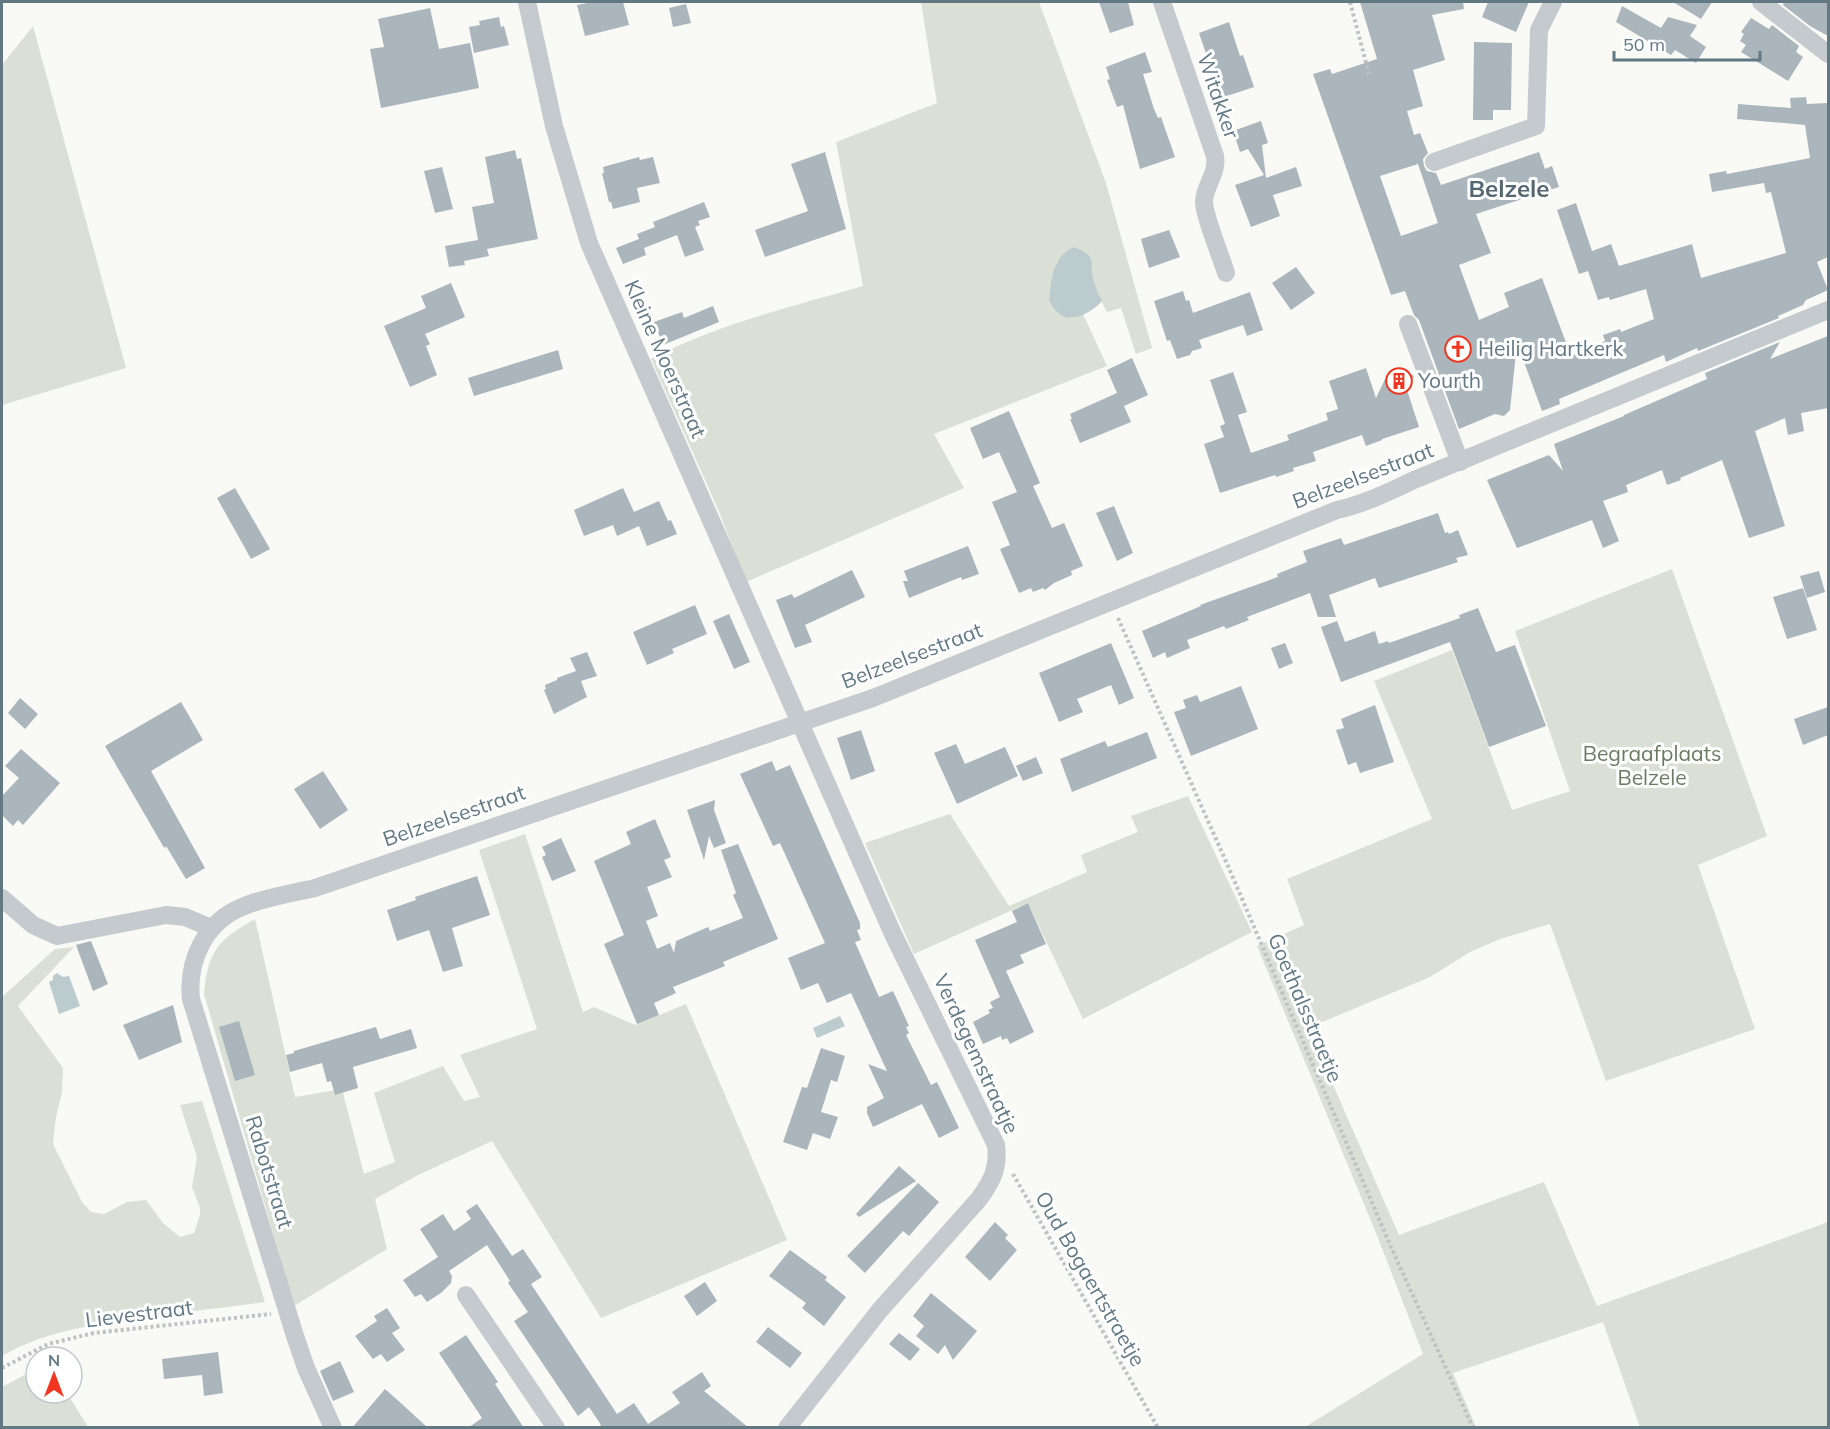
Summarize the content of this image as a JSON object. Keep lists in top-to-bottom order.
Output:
{
  "streets": {
    "street": [
      "Witakker",
      "Kleine Moerstraat",
      "Belzeelsestraat",
      "Verdegemstraatje",
      "Rabotstraat"
    ],
    "path": ["Goethalsstraetje", "Oud Bogaertstraetje", "Lievestraat"]
  },
  "crossings": [
    ["Kleine Moerstraat", "Belzeelsestraat"],
    ["Kleine Moerstraat", "Verdegemstraatje"],
    ["Belzeelsestraat", "Goethalsstraetje"],
    ["Belzeelsestraat", "Verdegemstraatje"],
    ["Belzeelsestraat", "Rabotstraat"],
    ["Verdegemstraatje", "Oud Bogaertstraetje"],
    ["Rabotstraat", "Lievestraat"]
  ],
  "districts": ["Belzele"],
  "parks": ["Begraafplaats Belzele"],
  "places": {
    "church": ["Heilig Hartkerk"],
    "building": ["Yourth"]
  },
  "scale_bar": "50 m",
  "north": "top"
}
